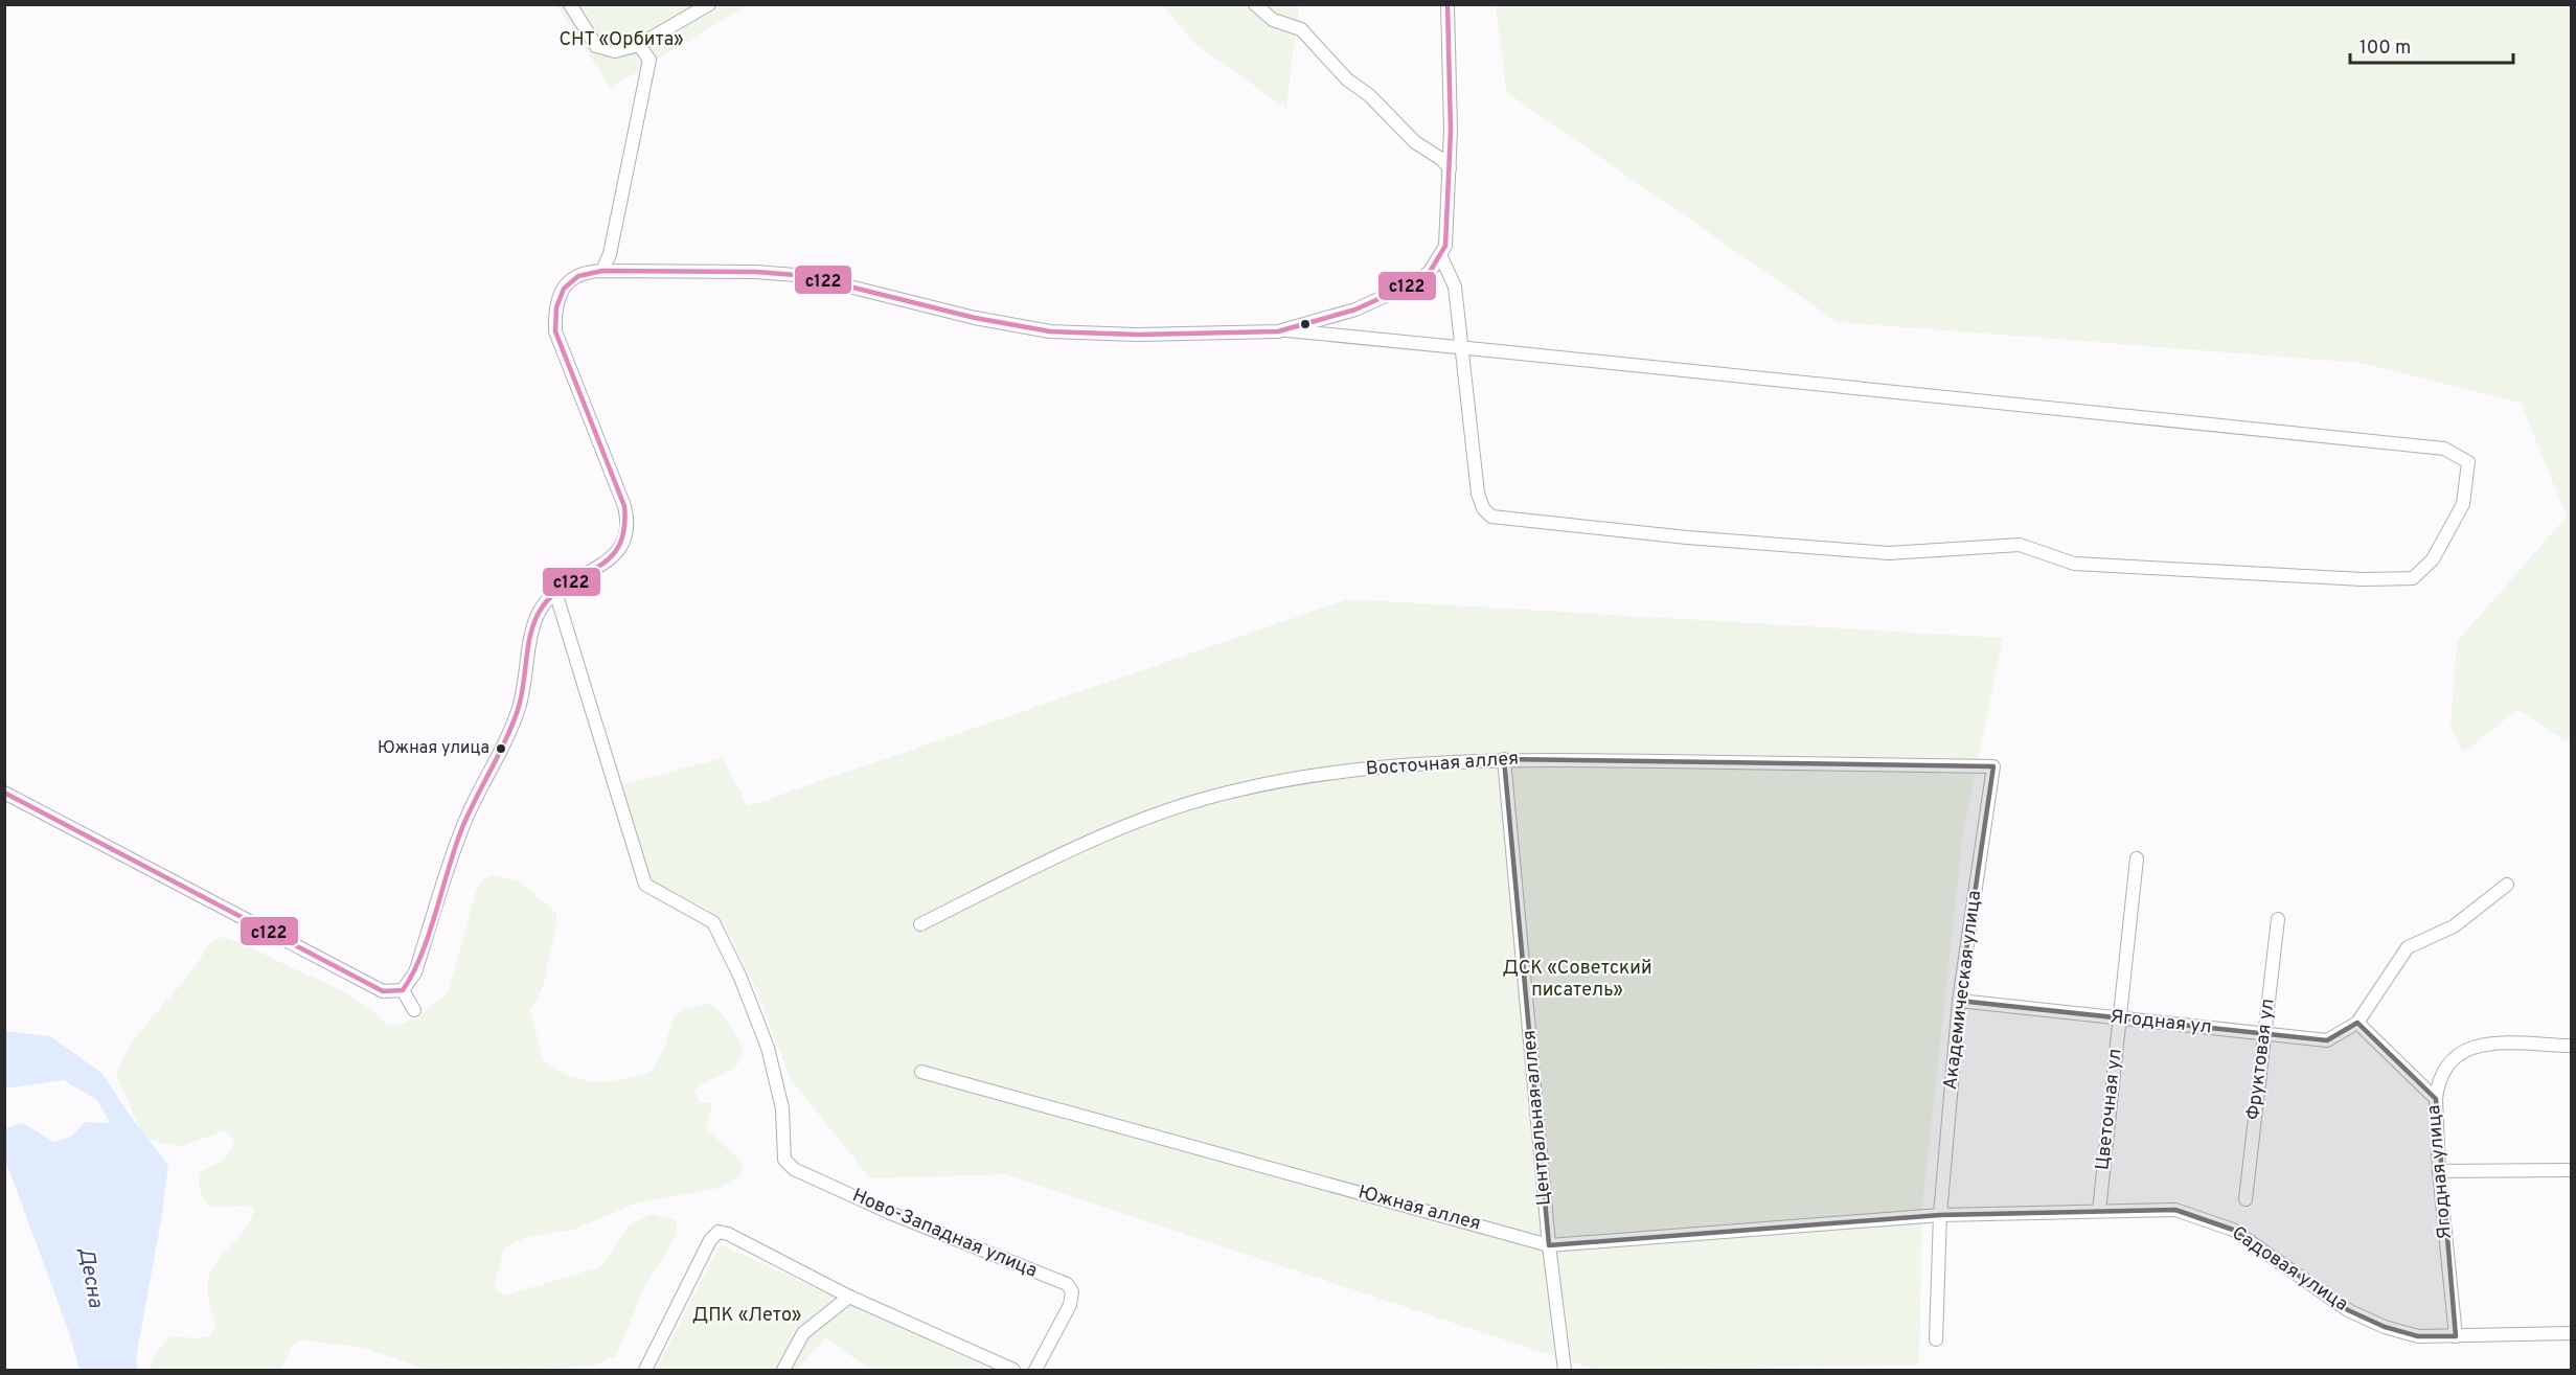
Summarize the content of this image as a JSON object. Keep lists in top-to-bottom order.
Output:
{
  "streets": {
    "street": [
      "Восточная аллея",
      "Академическая улица",
      "Ягодная ул",
      "Фруктовая ул",
      "Цветочная ул",
      "Центральная аллея",
      "Ягодная улица",
      "Южная аллея",
      "Ново-Западная улица",
      "Садовая улица"
    ]
  },
  "crossings": [
    ["Восточная аллея", "Академическая улица"],
    ["Восточная аллея", "Центральная аллея"],
    ["Академическая улица", "Ягодная ул"],
    ["Академическая улица", "Южная аллея"],
    ["Академическая улица", "Садовая улица"],
    ["Ягодная ул", "Фруктовая ул"],
    ["Ягодная ул", "Цветочная ул"],
    ["Ягодная ул", "Ягодная улица"],
    ["Цветочная ул", "Садовая улица"],
    ["Центральная аллея", "Южная аллея"],
    ["Ягодная улица", "Садовая улица"],
    ["Южная аллея", "Садовая улица"]
  ],
  "water": ["Десна"],
  "parks": ["СНТ «Орбита»", "ДСК «Советский писатель»", "ДПК «Лето»"],
  "places": ["Южная улица"],
  "lines": ["transit line с122"],
  "scale_bar": "100 m"
}
